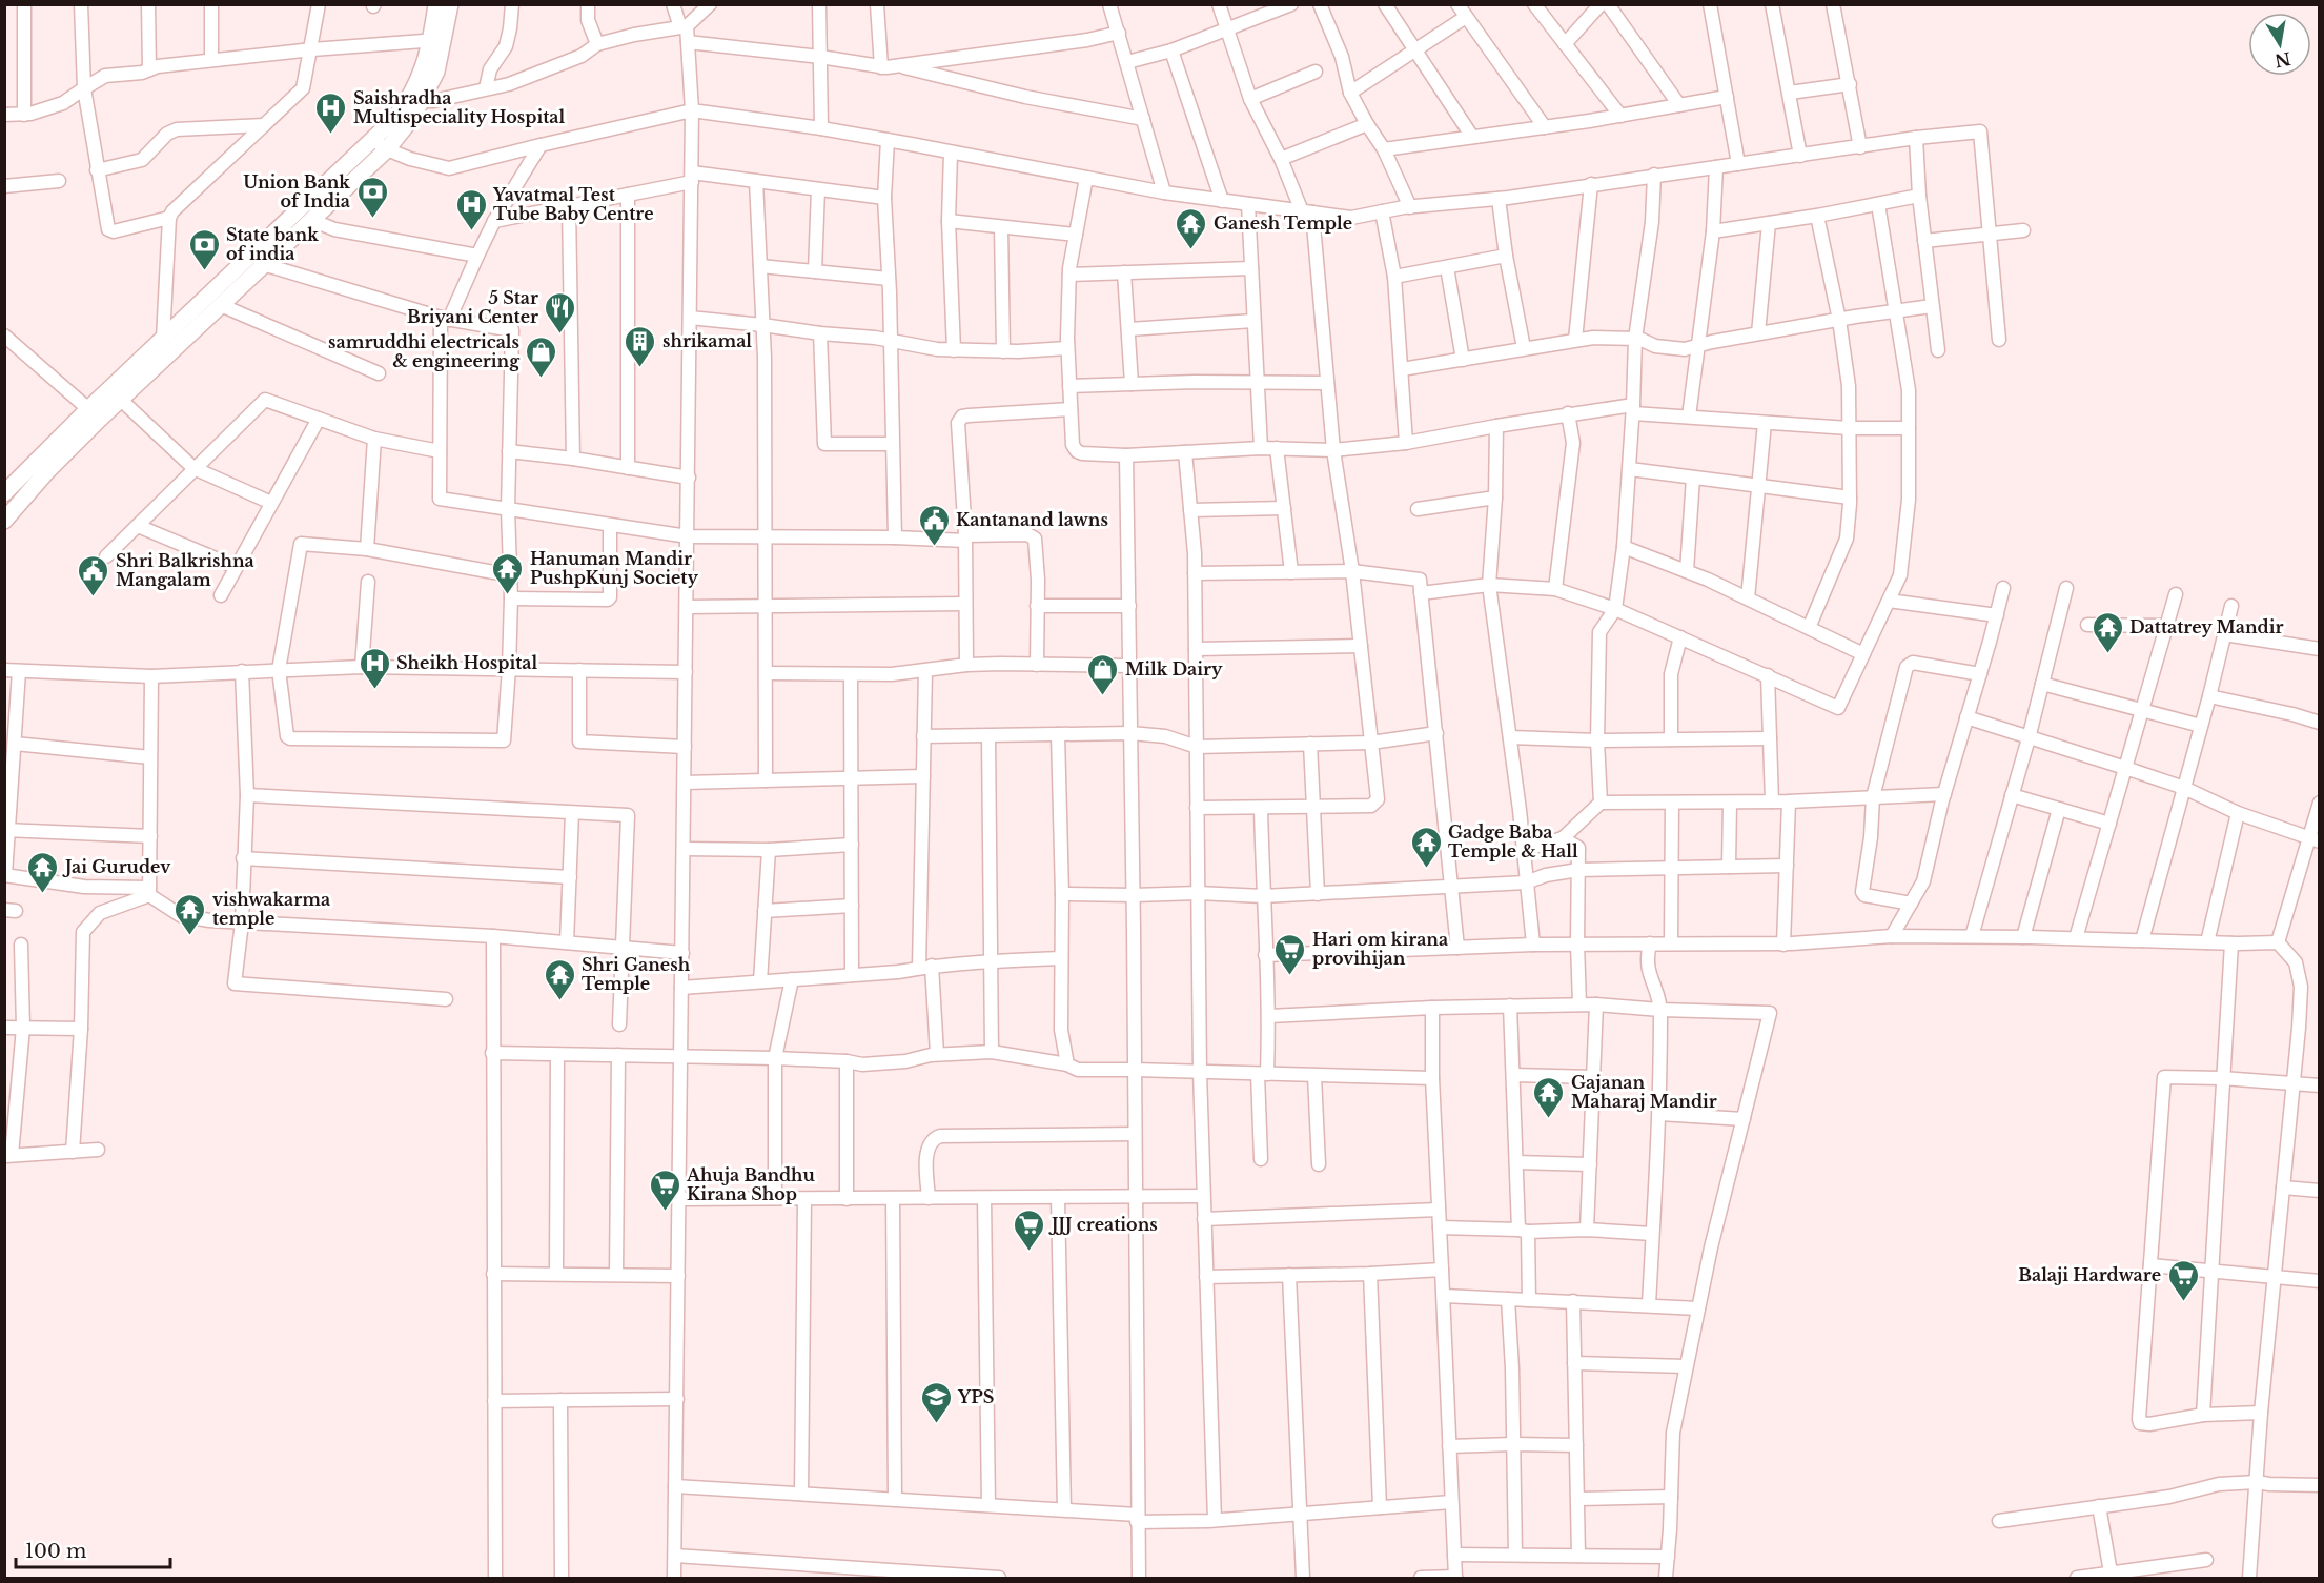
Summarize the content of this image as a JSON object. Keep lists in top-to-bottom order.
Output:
{
  "places": {
    "hospital": ["Saishradha Multispeciality Hospital", "Yavatmal Test Tube Baby Centre", "Sheikh Hospital"],
    "bank": ["Union Bank of India", "State bank of india"],
    "temple": [
      "Ganesh Temple",
      "Hanuman Mandir PushpKunj Society",
      "Dattatrey Mandir",
      "Gadge Baba Temple & Hall",
      "Jai Gurudev",
      "vishwakarma temple",
      "Shri Ganesh Temple",
      "Gajanan Maharaj Mandir"
    ],
    "restaurant": ["5 Star Briyani Center"],
    "building": ["shrikamal"],
    "shop": ["samruddhi electricals & engineering", "Milk Dairy"],
    "public building": ["Kantanand lawns", "Shri Balkrishna Mangalam"],
    "supermarket": [
      "Hari om kirana provihijan",
      "Ahuja Bandhu Kirana Shop",
      "JJJ creations",
      "Balaji Hardware"
    ],
    "school or university": ["YPS"]
  },
  "scale_bar": "100 m",
  "north": "bottom"
}
